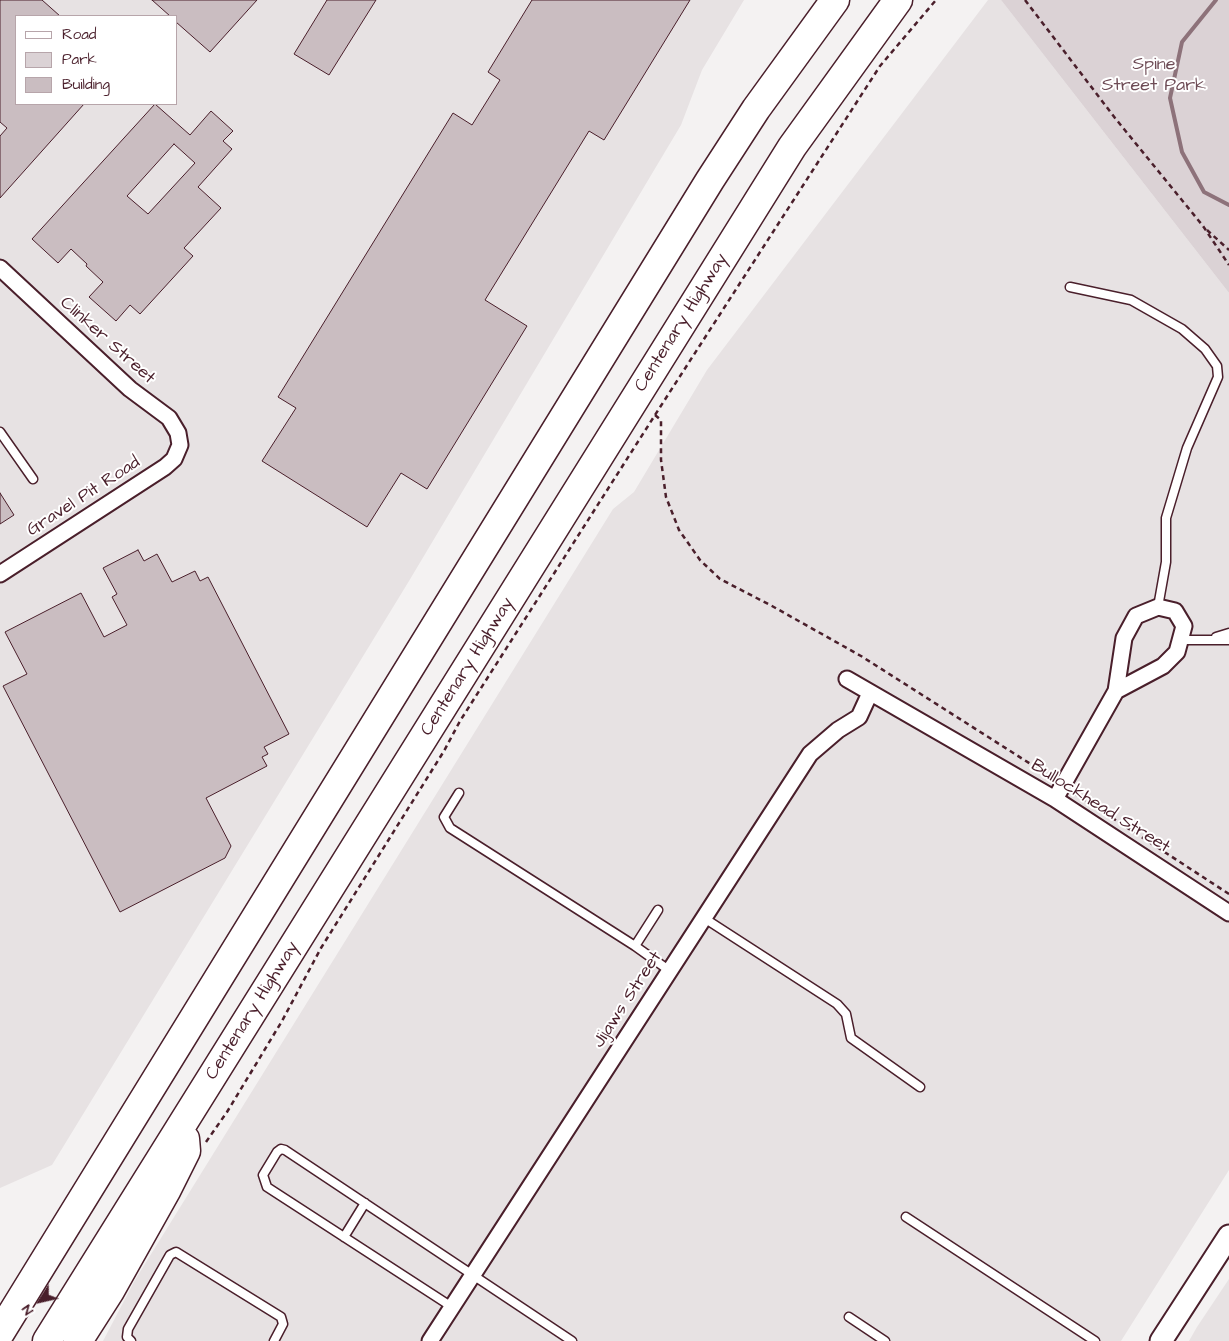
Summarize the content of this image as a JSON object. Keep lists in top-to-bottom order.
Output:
{
  "streets": {
    "highway": ["Centenary Highway"],
    "street": [
      "Clinker Street",
      "Gravel Pit Road",
      "Bullockhead Street",
      "Jijaws Street"
    ]
  },
  "crossings": [
    ["Clinker Street", "Gravel Pit Road"],
    ["Bullockhead Street", "Jijaws Street"]
  ],
  "parks": ["Spine Street Park"],
  "legend": ["Road", "Park", "Building"],
  "north": "bottom left"
}
